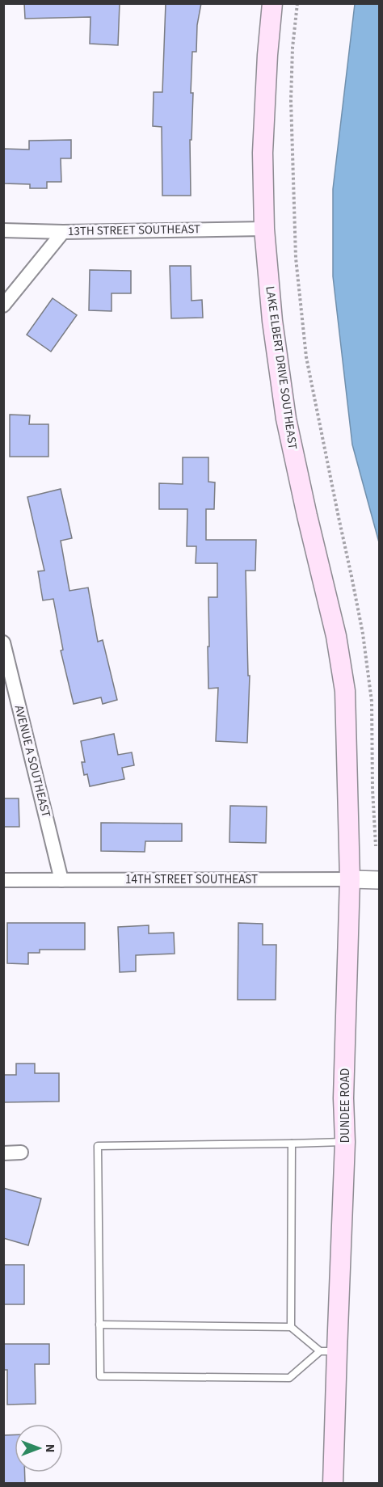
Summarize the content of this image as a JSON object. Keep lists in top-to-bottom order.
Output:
{
  "streets": {
    "main road": ["LAKE ELBERT DRIVE SOUTHEAST", "DUNDEE ROAD"],
    "street": ["13TH STREET SOUTHEAST", "AVENUE A SOUTHEAST", "14TH STREET SOUTHEAST"]
  },
  "crossings": [
    ["13TH STREET SOUTHEAST", "LAKE ELBERT DRIVE SOUTHEAST"],
    ["LAKE ELBERT DRIVE SOUTHEAST", "DUNDEE ROAD"],
    ["AVENUE A SOUTHEAST", "14TH STREET SOUTHEAST"],
    ["14TH STREET SOUTHEAST", "DUNDEE ROAD"]
  ],
  "north": "right"
}
